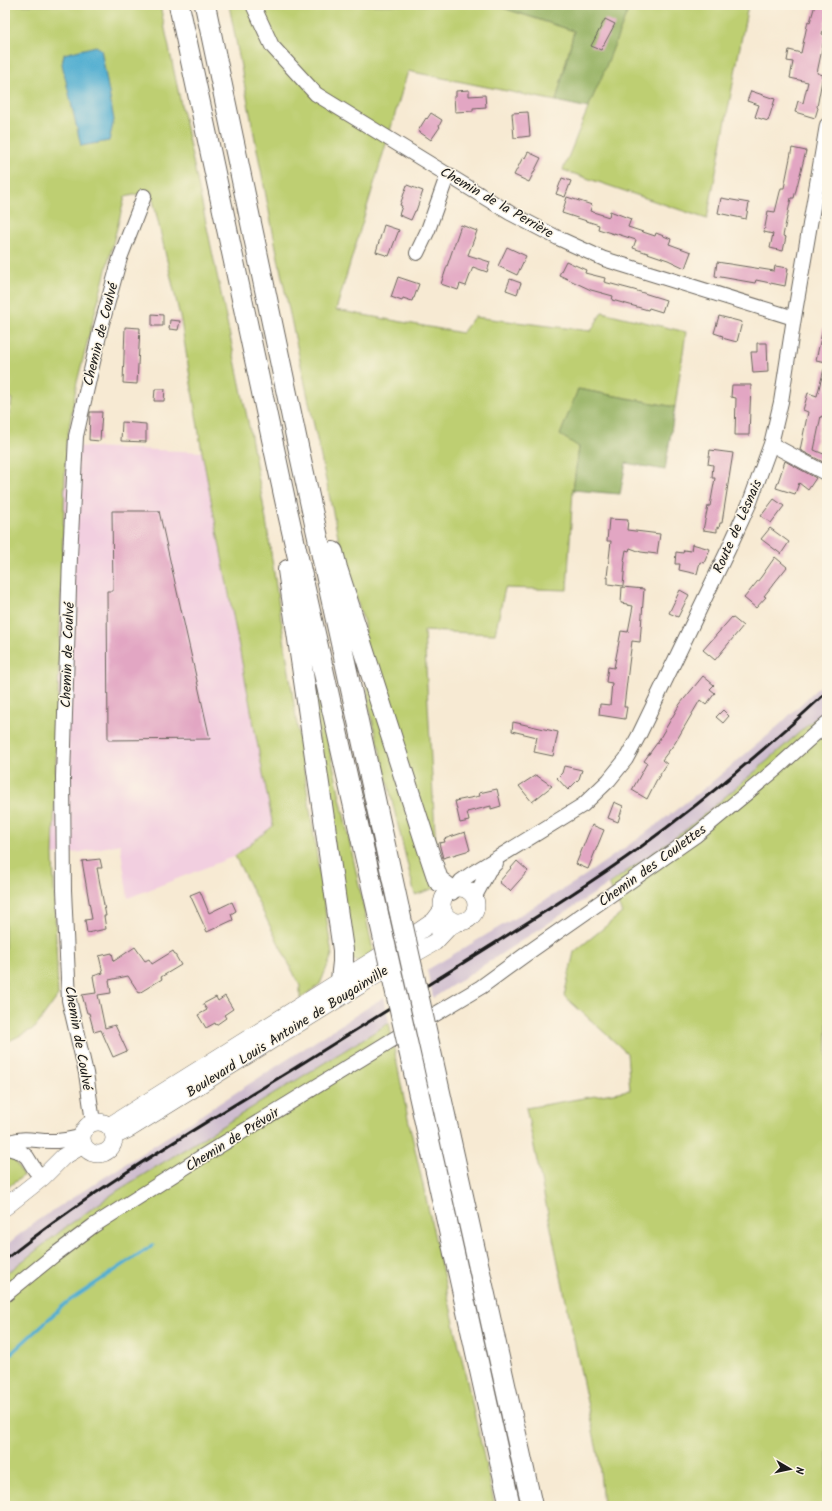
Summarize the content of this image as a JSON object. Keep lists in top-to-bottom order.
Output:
{
  "streets": {
    "main road": ["Boulevard Louis Antoine de Bougainville"],
    "street": [
      "Chemin de la Perrière",
      "Chemin de Coulvé",
      "Route de Lèsnais",
      "Chemin des Coulettes",
      "Chemin de Prévoir"
    ]
  },
  "crossings": [
    ["Chemin de la Perrière", "Route de Lèsnais"],
    ["Chemin de Coulvé", "Boulevard Louis Antoine de Bougainville"],
    ["Route de Lèsnais", "Boulevard Louis Antoine de Bougainville"],
    ["Chemin des Coulettes", "Chemin de Prévoir"]
  ],
  "north": "right"
}
